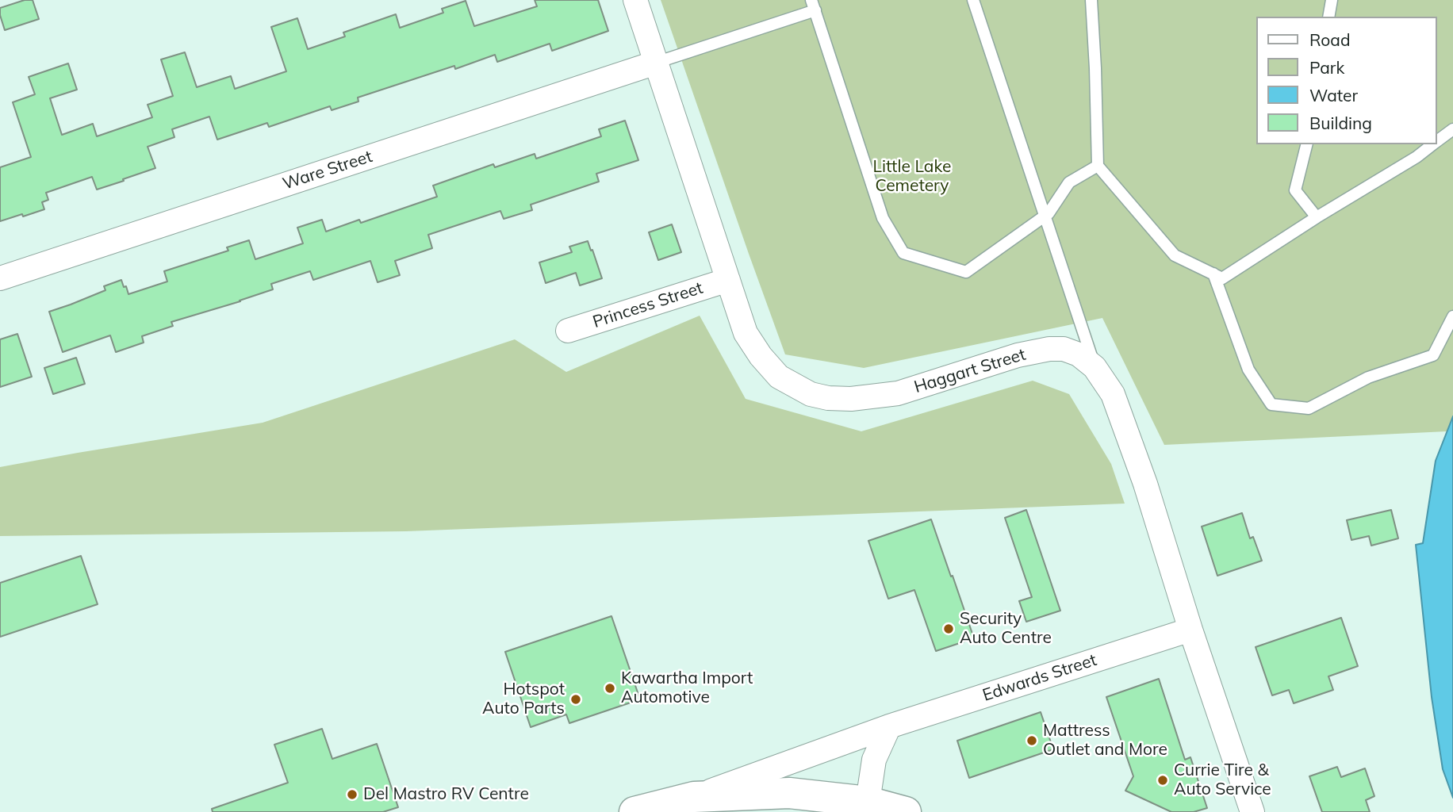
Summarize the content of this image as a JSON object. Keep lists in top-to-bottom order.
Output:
{
  "streets": {
    "street": [
      "Ware Street",
      "Princess Street",
      "Haggart Street",
      "Edwards Street"
    ]
  },
  "crossings": [
    ["Ware Street", "Haggart Street"],
    ["Princess Street", "Haggart Street"],
    ["Haggart Street", "Edwards Street"]
  ],
  "parks": ["Little Lake Cemetery"],
  "places": [
    "Security Auto Centre",
    "Kawartha Import Automotive",
    "Hotspot Auto Parts",
    "Mattress Outlet and More",
    "Currie Tire & Auto Service",
    "Del Mastro RV Centre"
  ],
  "legend": [
    "Road",
    "Park",
    "Water",
    "Building"
  ]
}
